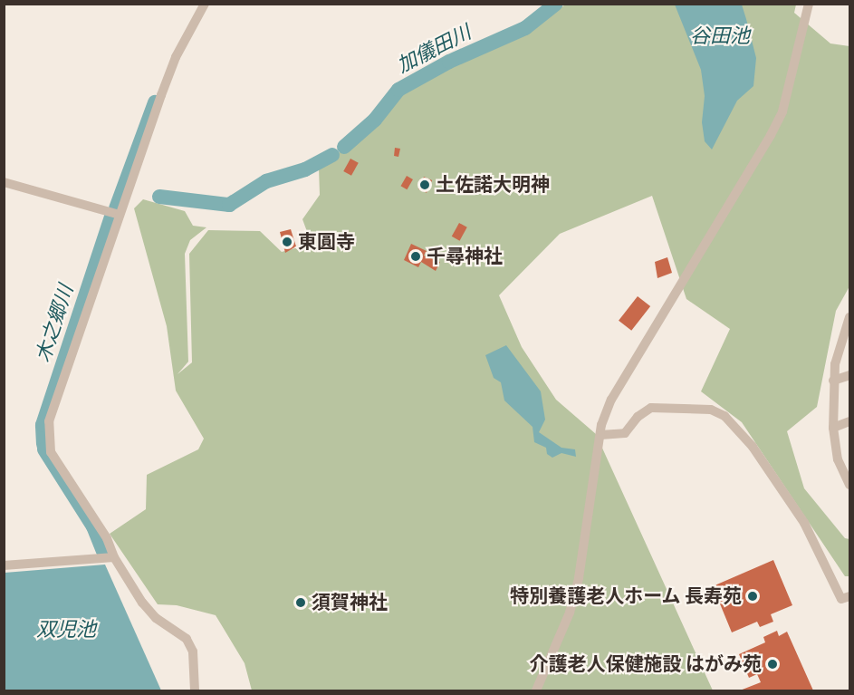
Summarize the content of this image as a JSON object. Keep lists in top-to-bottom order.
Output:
{
  "water": [
    "谷田池",
    "加儀田川",
    "木之郷川",
    "双児池"
  ],
  "places": [
    "土佐諾大明神",
    "東圓寺",
    "千尋神社",
    "特別養護老人ホーム 長寿苑",
    "須賀神社",
    "介護老人保健施設 はがみ苑"
  ]
}
